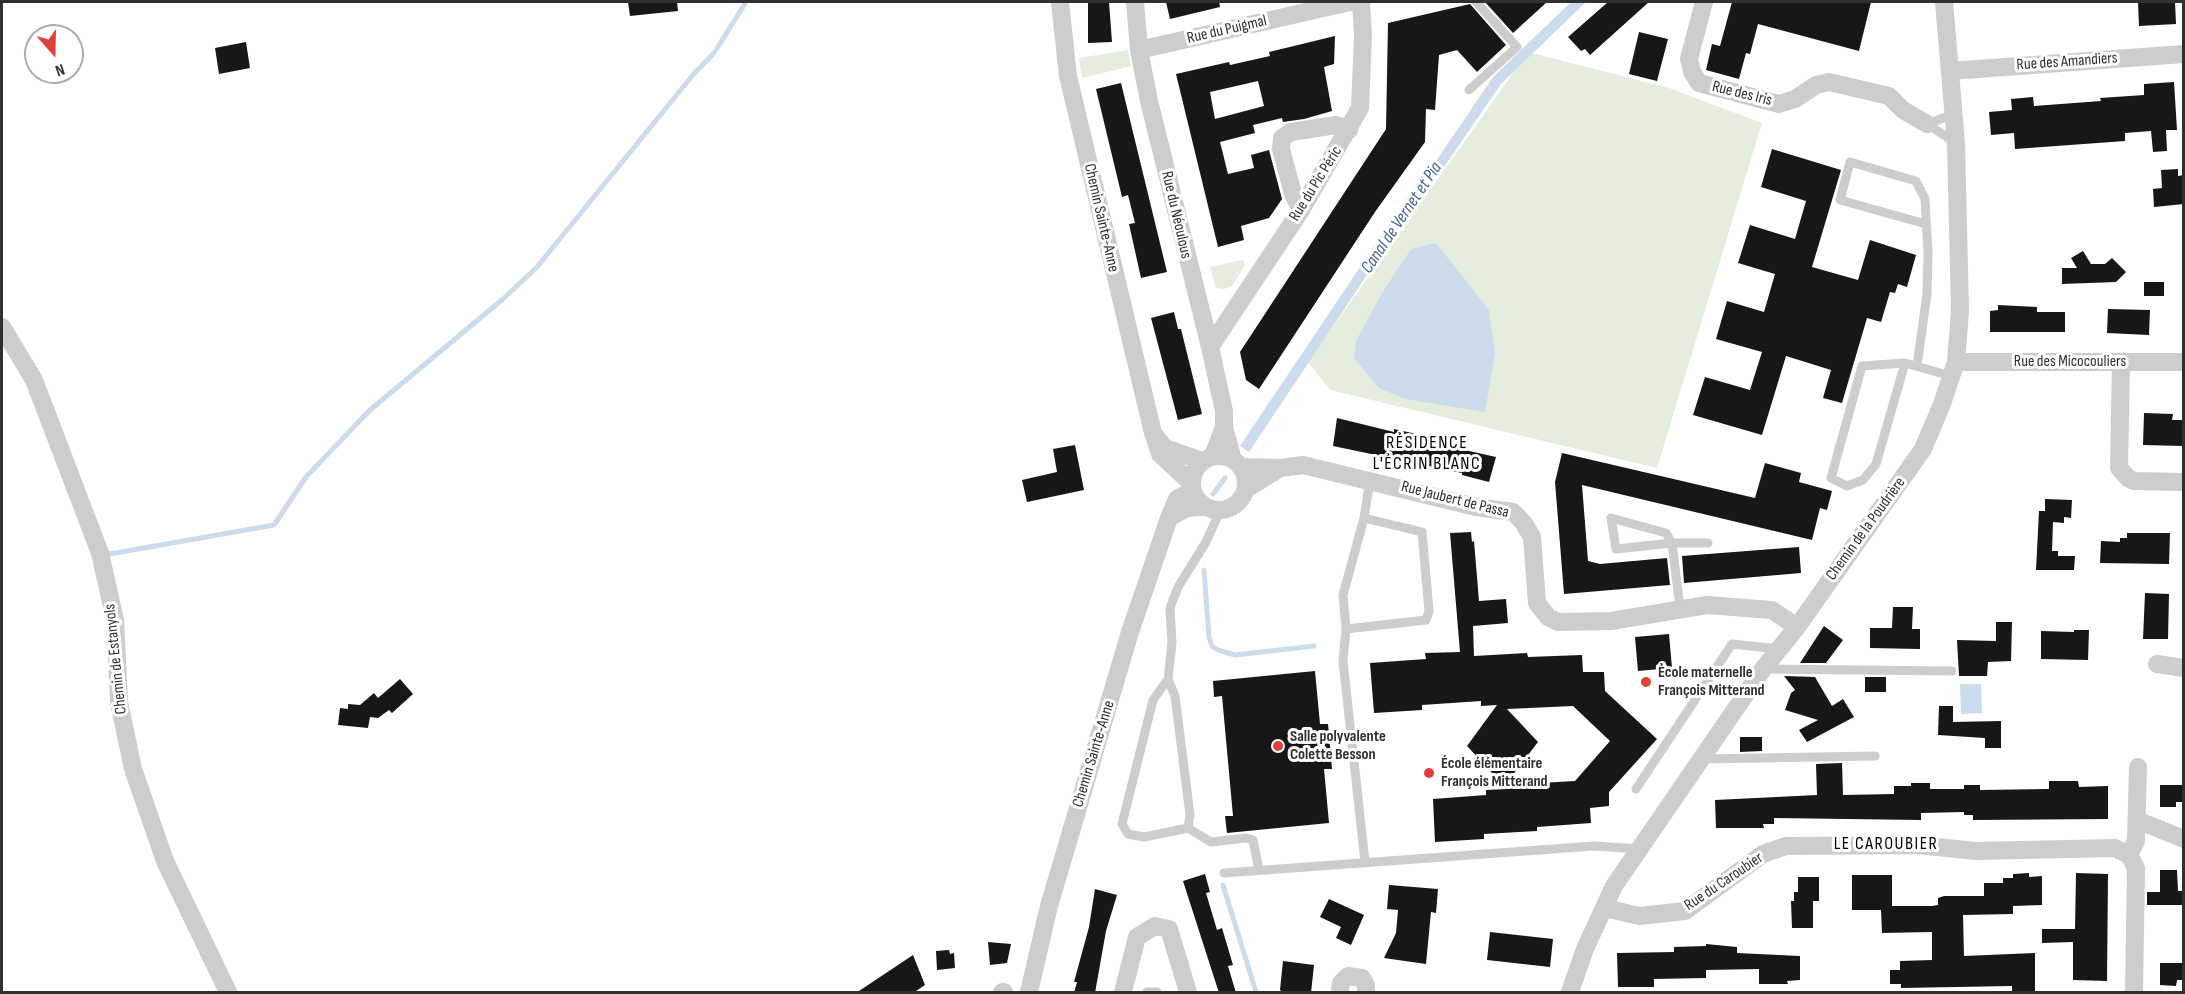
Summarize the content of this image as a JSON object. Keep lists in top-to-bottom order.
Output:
{
  "streets": {
    "street": [
      "Rue du Puigmal",
      "Rue des Amandiers",
      "Rue des Iris",
      "Rue du Pic Péric",
      "Rue du Néoulous",
      "Chemin Sainte-Anne",
      "Rue des Micocouliers",
      "Rue Jaubert de Passa",
      "Chemin de la Poudrière",
      "Chemin de Estanyols",
      "Rue du Caroubier"
    ]
  },
  "crossings": [
    ["Rue du Puigmal", "Rue du Néoulous"],
    ["Rue des Amandiers", "Chemin de la Poudrière"],
    ["Rue du Pic Péric", "Rue du Néoulous"],
    ["Rue du Néoulous", "Chemin Sainte-Anne"],
    ["Rue du Néoulous", "Rue Jaubert de Passa"],
    ["Chemin Sainte-Anne", "Rue Jaubert de Passa"],
    ["Rue des Micocouliers", "Chemin de la Poudrière"],
    ["Rue Jaubert de Passa", "Chemin de la Poudrière"],
    ["Chemin de la Poudrière", "Rue du Caroubier"]
  ],
  "districts": ["RÉSIDENCE L'ÉCRIN BLANC", "LE CAROUBIER"],
  "water": ["Canal de Vernet et Pia"],
  "places": ["École maternelle François Mitterand", "Salle polyvalente Colette Besson", "École élémentaire François Mitterand"],
  "north": "bottom"
}
